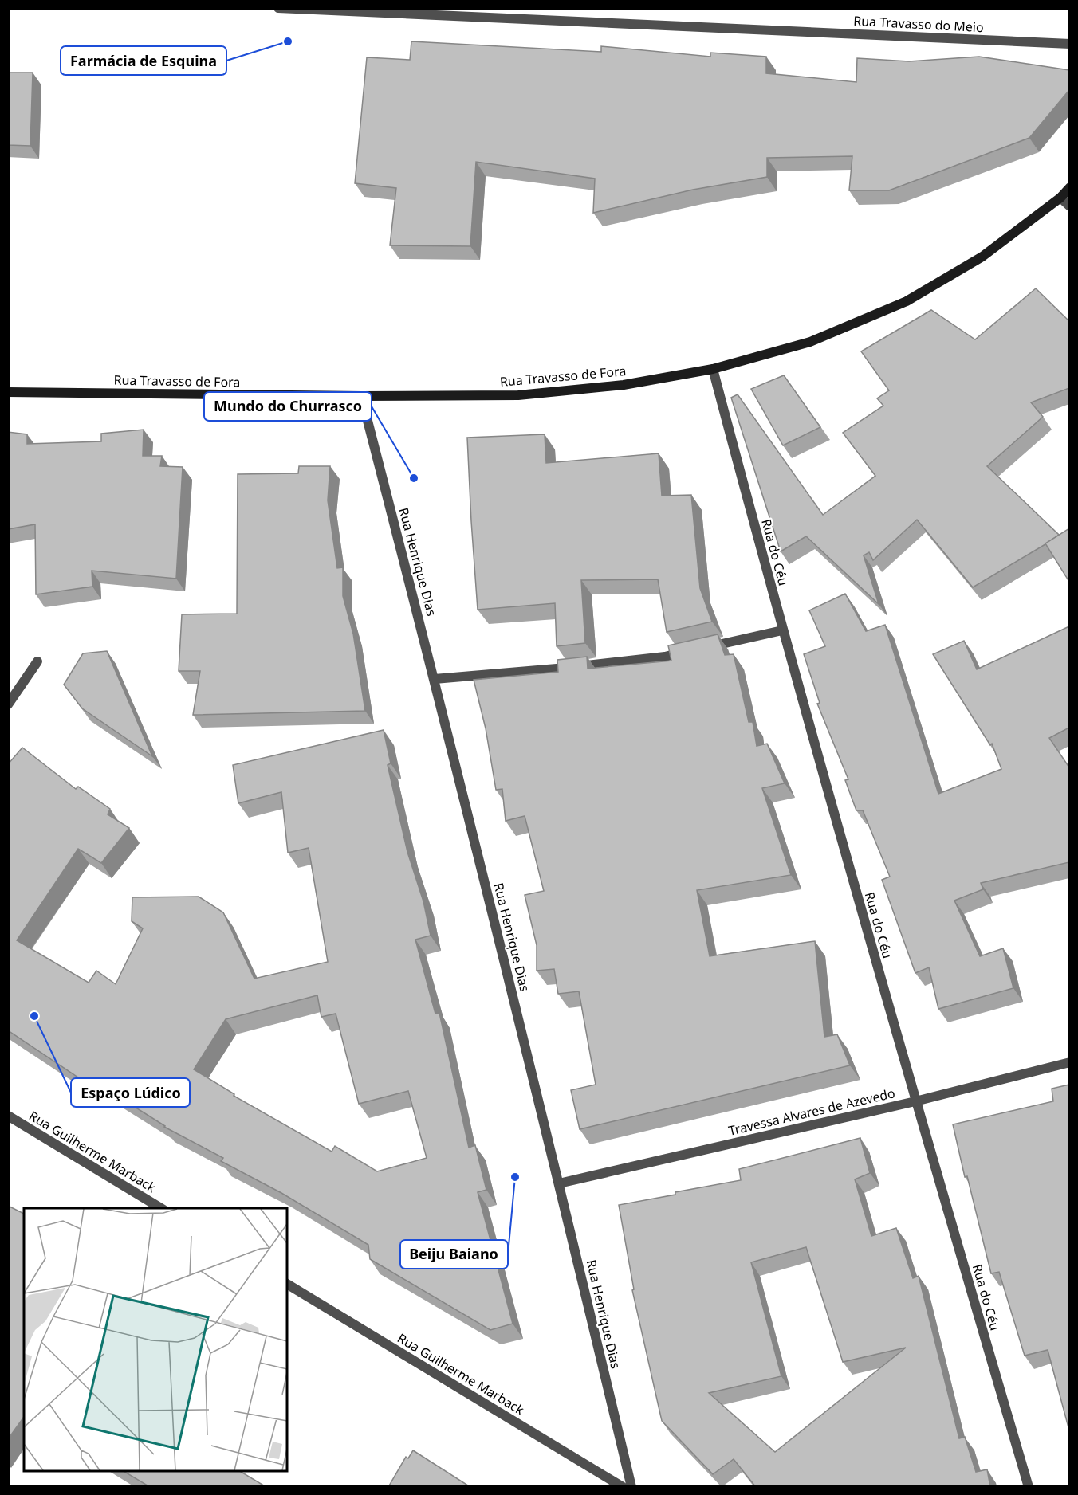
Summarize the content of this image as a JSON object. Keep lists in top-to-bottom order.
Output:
{
  "streets": {
    "main road": ["Rua Travasso de Fora"],
    "street": [
      "Rua Travasso do Meio",
      "Rua do Céu",
      "Rua Henrique Dias",
      "Travessa Alvares de Azevedo",
      "Rua Guilherme Marback"
    ]
  },
  "crossings": [
    ["Rua Travasso de Fora", "Rua do Céu"],
    ["Rua Travasso de Fora", "Rua Henrique Dias"],
    ["Rua do Céu", "Travessa Alvares de Azevedo"],
    ["Rua Henrique Dias", "Travessa Alvares de Azevedo"]
  ],
  "places": [
    "Farmácia de Esquina",
    "Mundo do Churrasco",
    "Espaço Lúdico",
    "Beiju Baiano"
  ]
}
